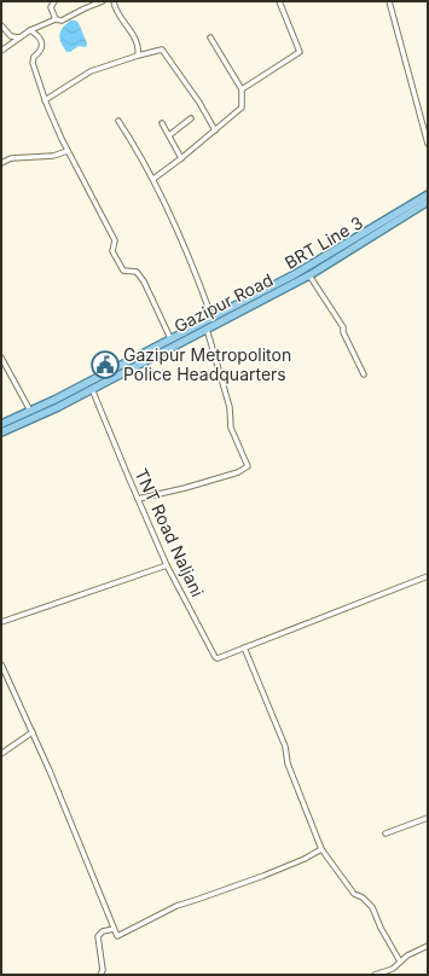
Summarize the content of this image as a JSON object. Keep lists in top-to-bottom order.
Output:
{
  "streets": {
    "main road": ["BRT Line 3", "Gazipur Road"],
    "street": ["TNT Road Naljani"]
  },
  "crossings": [
    ["Gazipur Road", "TNT Road Naljani"]
  ],
  "places": {
    "public building": ["Gazipur Metropoliton Police Headquarters"]
  }
}
